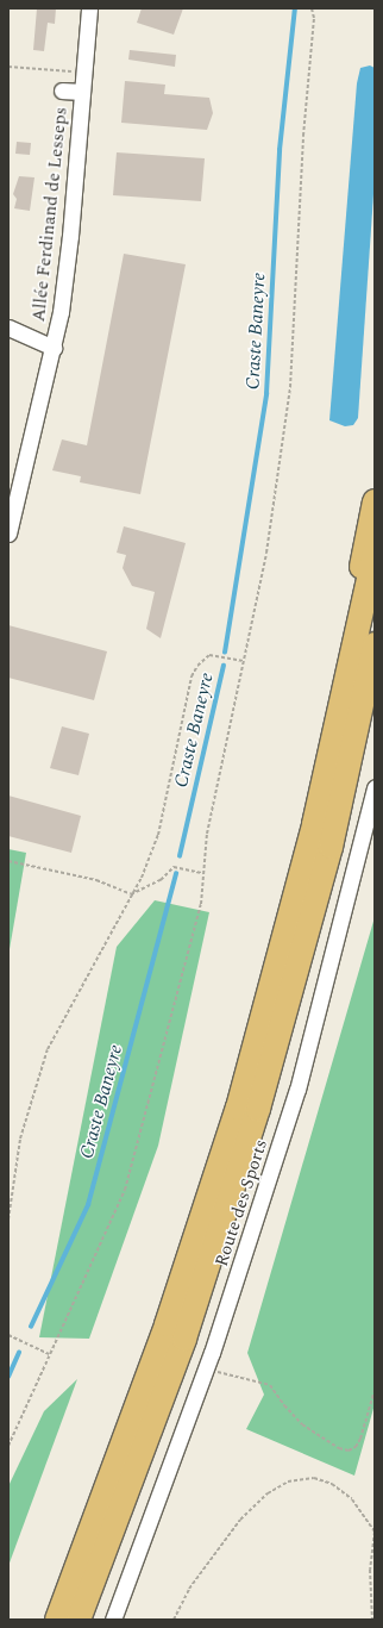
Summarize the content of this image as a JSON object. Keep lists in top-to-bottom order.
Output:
{
  "streets": {
    "street": ["Allée Ferdinand de Lesseps", "Route des Sports"]
  },
  "water": ["Craste Baneyre"]
}
